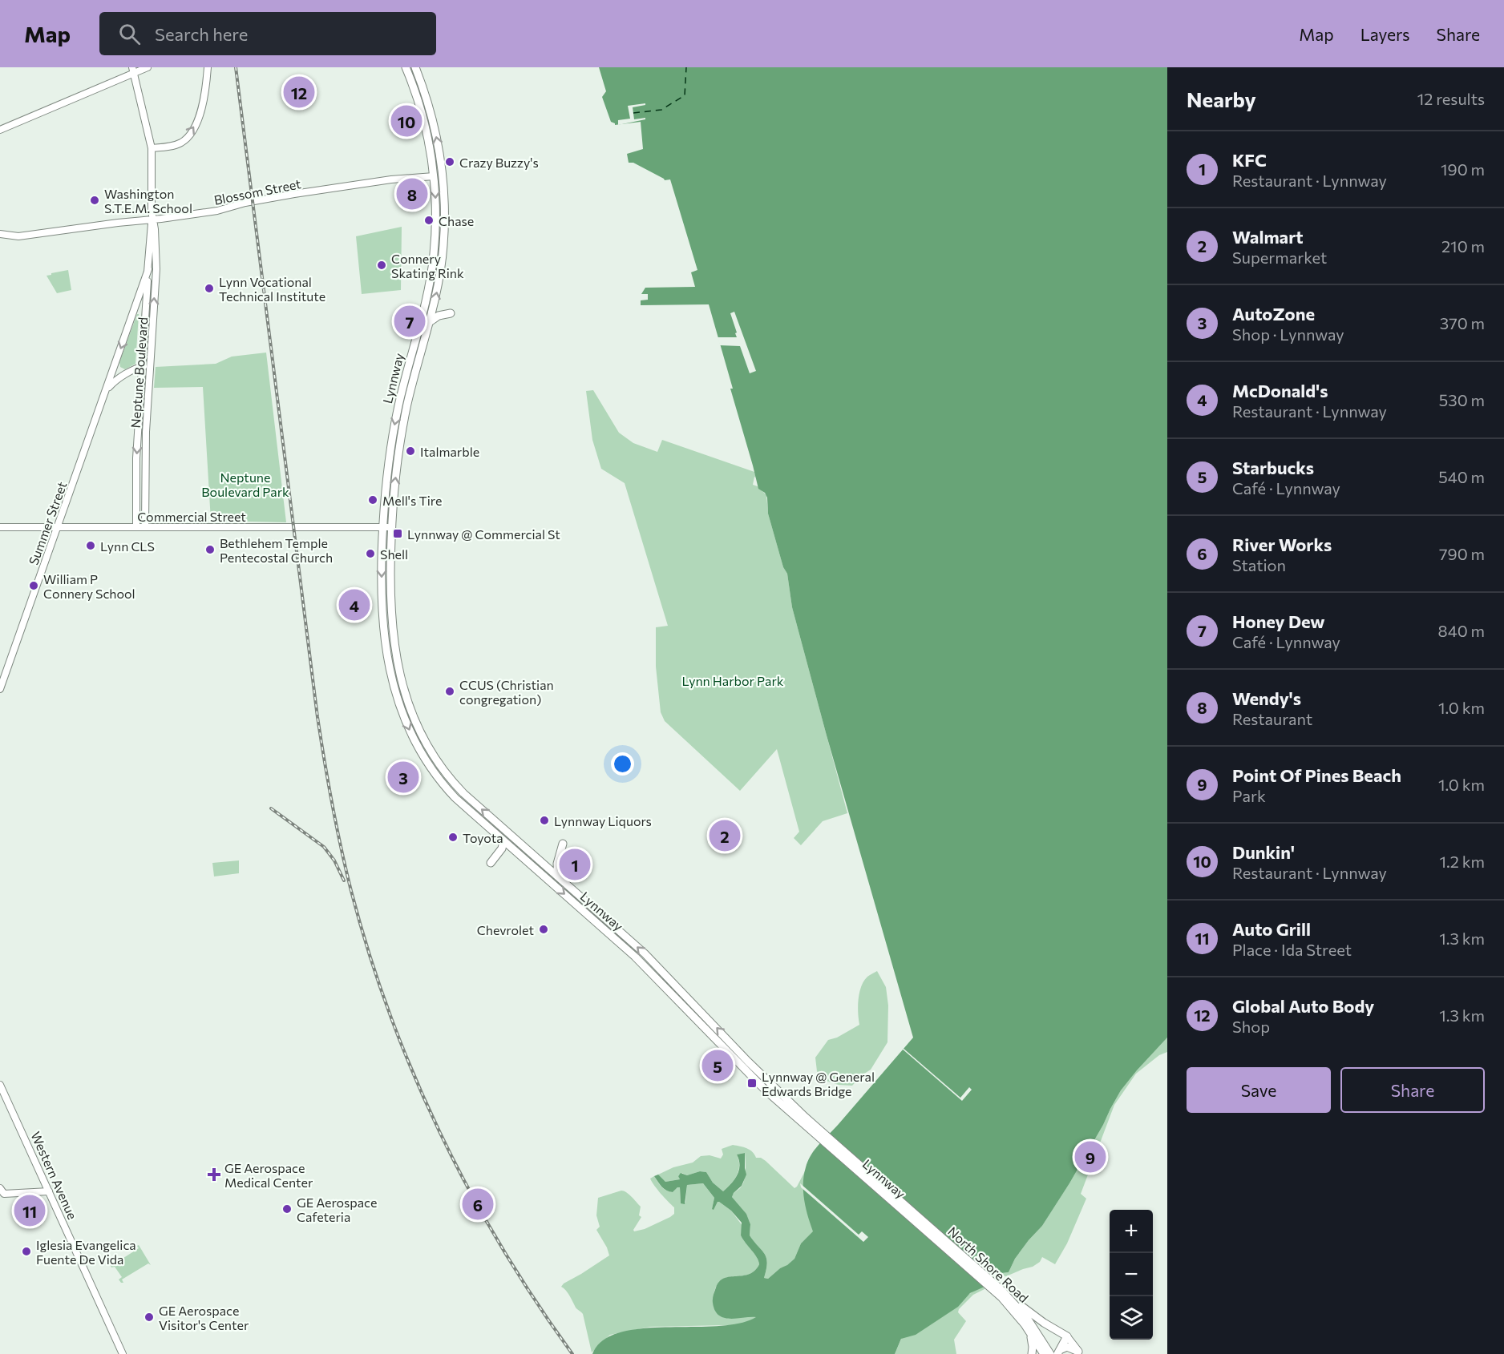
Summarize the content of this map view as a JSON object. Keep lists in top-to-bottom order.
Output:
{
  "streets": {
    "highway": ["Lynnway", "North Shore Road"],
    "main road": [
      "Blossom Street",
      "Neptune Boulevard",
      "Commercial Street",
      "Summer Street",
      "Western Avenue"
    ]
  },
  "crossings": [
    ["Blossom Street", "Neptune Boulevard"],
    ["Blossom Street", "Lynnway"],
    ["Neptune Boulevard", "Commercial Street"],
    ["Neptune Boulevard", "Summer Street"],
    ["Lynnway", "Commercial Street"],
    ["Lynnway", "North Shore Road"],
    ["Commercial Street", "Summer Street"]
  ],
  "parks": ["Neptune Boulevard Park", "Lynn Harbor Park"],
  "places": {
    "other": [
      "Crazy Buzzy's",
      "Washington S.T.E.M. School",
      "Chase",
      "Connery Skating Rink",
      "Lynn Vocational Technical Institute",
      "Italmarble",
      "Mell's Tire",
      "Lynn CLS",
      "Bethlehem Temple Pentecostal Church",
      "Shell",
      "William P Connery School",
      "CCUS (Christian congregation)",
      "Lynnway Liquors",
      "Toyota",
      "Chevrolet",
      "GE Aerospace Cafeteria",
      "Iglesia Evangelica Fuente De Vida",
      "GE Aerospace Visitor's Center"
    ],
    "transit": ["Lynnway @ Commercial St", "Lynnway @ General Edwards Bridge"],
    "health": ["GE Aerospace Medical Center"]
  },
  "page": {
    "header": "Map",
    "search": "Search here",
    "nav": ["Map", "Layers", "Share"],
    "heading": ["Nearby", "12 results"],
    "pins": [
      "12",
      "10",
      "8",
      "7",
      "4",
      "3",
      "2",
      "1",
      "5",
      "9",
      "6",
      "11"
    ],
    "list": [
      {
        "mark": "1",
        "name": "KFC",
        "note": "Restaurant · Lynnway",
        "value": "190 m"
      },
      {
        "mark": "2",
        "name": "Walmart",
        "note": "Supermarket",
        "value": "210 m"
      },
      {
        "mark": "3",
        "name": "AutoZone",
        "note": "Shop · Lynnway",
        "value": "370 m"
      },
      {
        "mark": "4",
        "name": "McDonald's",
        "note": "Restaurant · Lynnway",
        "value": "530 m"
      },
      {
        "mark": "5",
        "name": "Starbucks",
        "note": "Café · Lynnway",
        "value": "540 m"
      },
      {
        "mark": "6",
        "name": "River Works",
        "note": "Station",
        "value": "790 m"
      },
      {
        "mark": "7",
        "name": "Honey Dew",
        "note": "Café · Lynnway",
        "value": "840 m"
      },
      {
        "mark": "8",
        "name": "Wendy's",
        "note": "Restaurant",
        "value": "1.0 km"
      },
      {
        "mark": "9",
        "name": "Point Of Pines Beach",
        "note": "Park",
        "value": "1.0 km"
      },
      {
        "mark": "10",
        "name": "Dunkin'",
        "note": "Restaurant · Lynnway",
        "value": "1.2 km"
      },
      {
        "mark": "11",
        "name": "Auto Grill",
        "note": "Place · Ida Street",
        "value": "1.3 km"
      },
      {
        "mark": "12",
        "name": "Global Auto Body",
        "note": "Shop",
        "value": "1.3 km"
      }
    ],
    "buttons": ["Save", "Share"],
    "map_buttons": ["+", "−"]
  }
}
